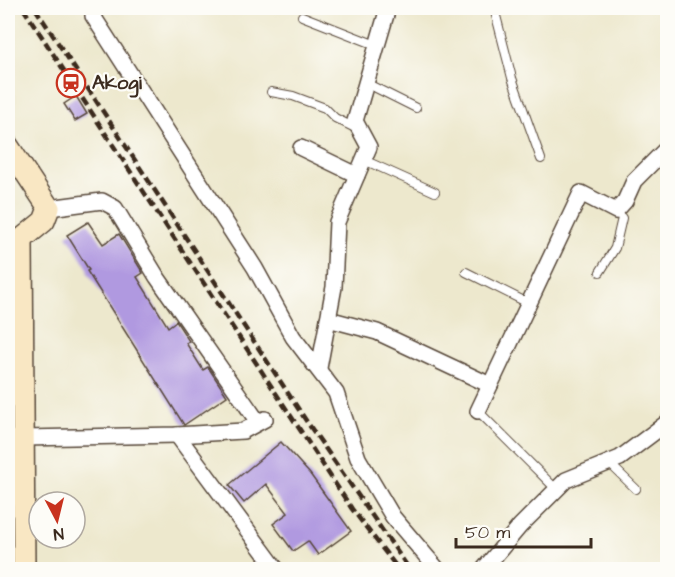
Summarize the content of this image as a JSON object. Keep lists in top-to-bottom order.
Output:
{
  "places": {
    "station": ["Akogi"]
  },
  "scale_bar": "50 m",
  "north": "bottom"
}
